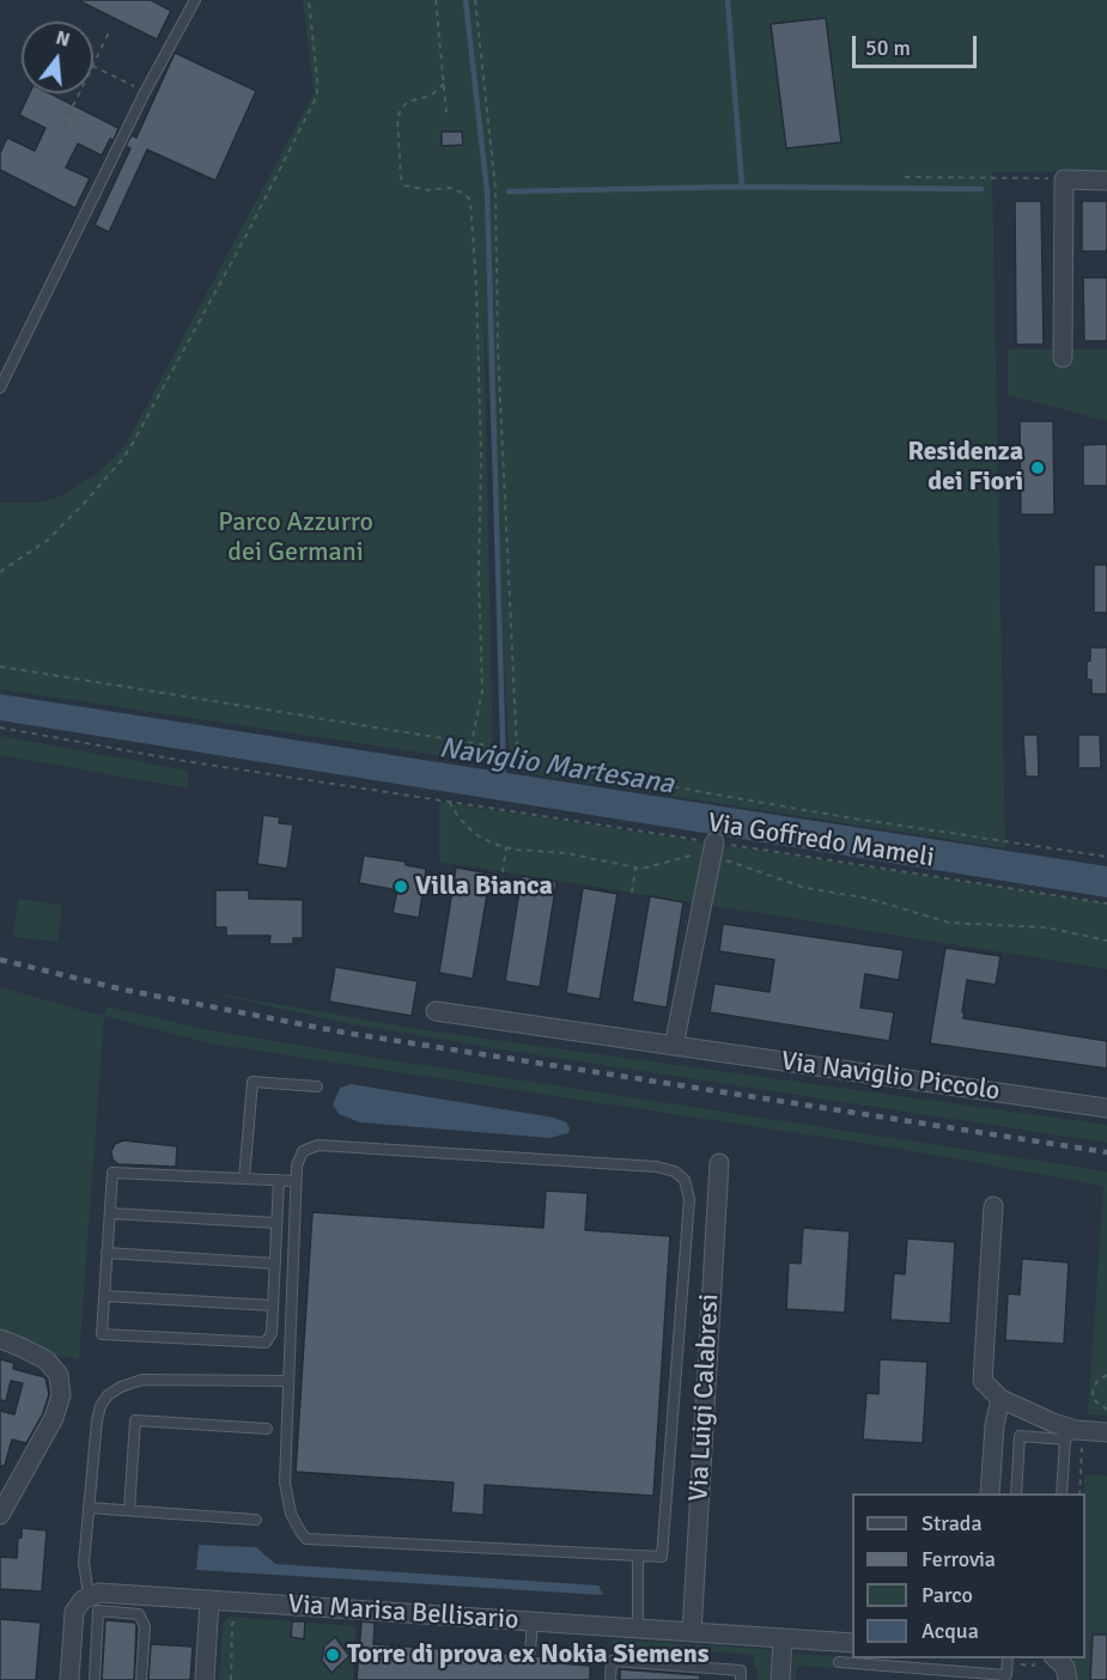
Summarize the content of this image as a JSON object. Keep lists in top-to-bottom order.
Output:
{
  "streets": {
    "street": ["Via Naviglio Piccolo", "Via Luigi Calabresi", "Via Marisa Bellisario"],
    "path": ["Via Goffredo Mameli"]
  },
  "crossings": [
    ["Via Luigi Calabresi", "Via Marisa Bellisario"]
  ],
  "water": ["Naviglio Martesana"],
  "parks": ["Parco Azzurro dei Germani"],
  "places": ["Residenza dei Fiori", "Villa Bianca", "Torre di prova ex Nokia Siemens"],
  "legend": [
    "Strada",
    "Ferrovia",
    "Parco",
    "Acqua"
  ],
  "scale_bar": "50 m",
  "north": "top"
}
